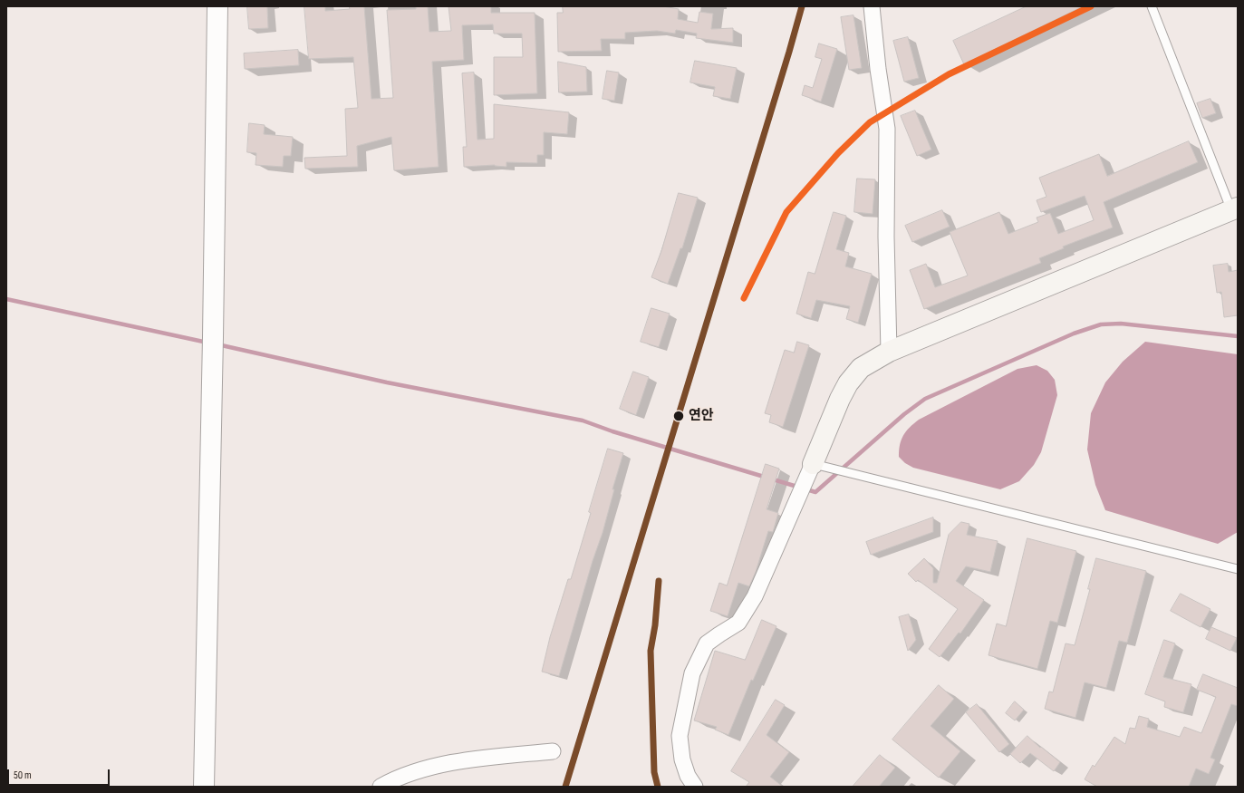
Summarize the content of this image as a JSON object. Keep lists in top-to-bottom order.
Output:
{
  "places": ["연안"],
  "scale_bar": "50 m"
}
